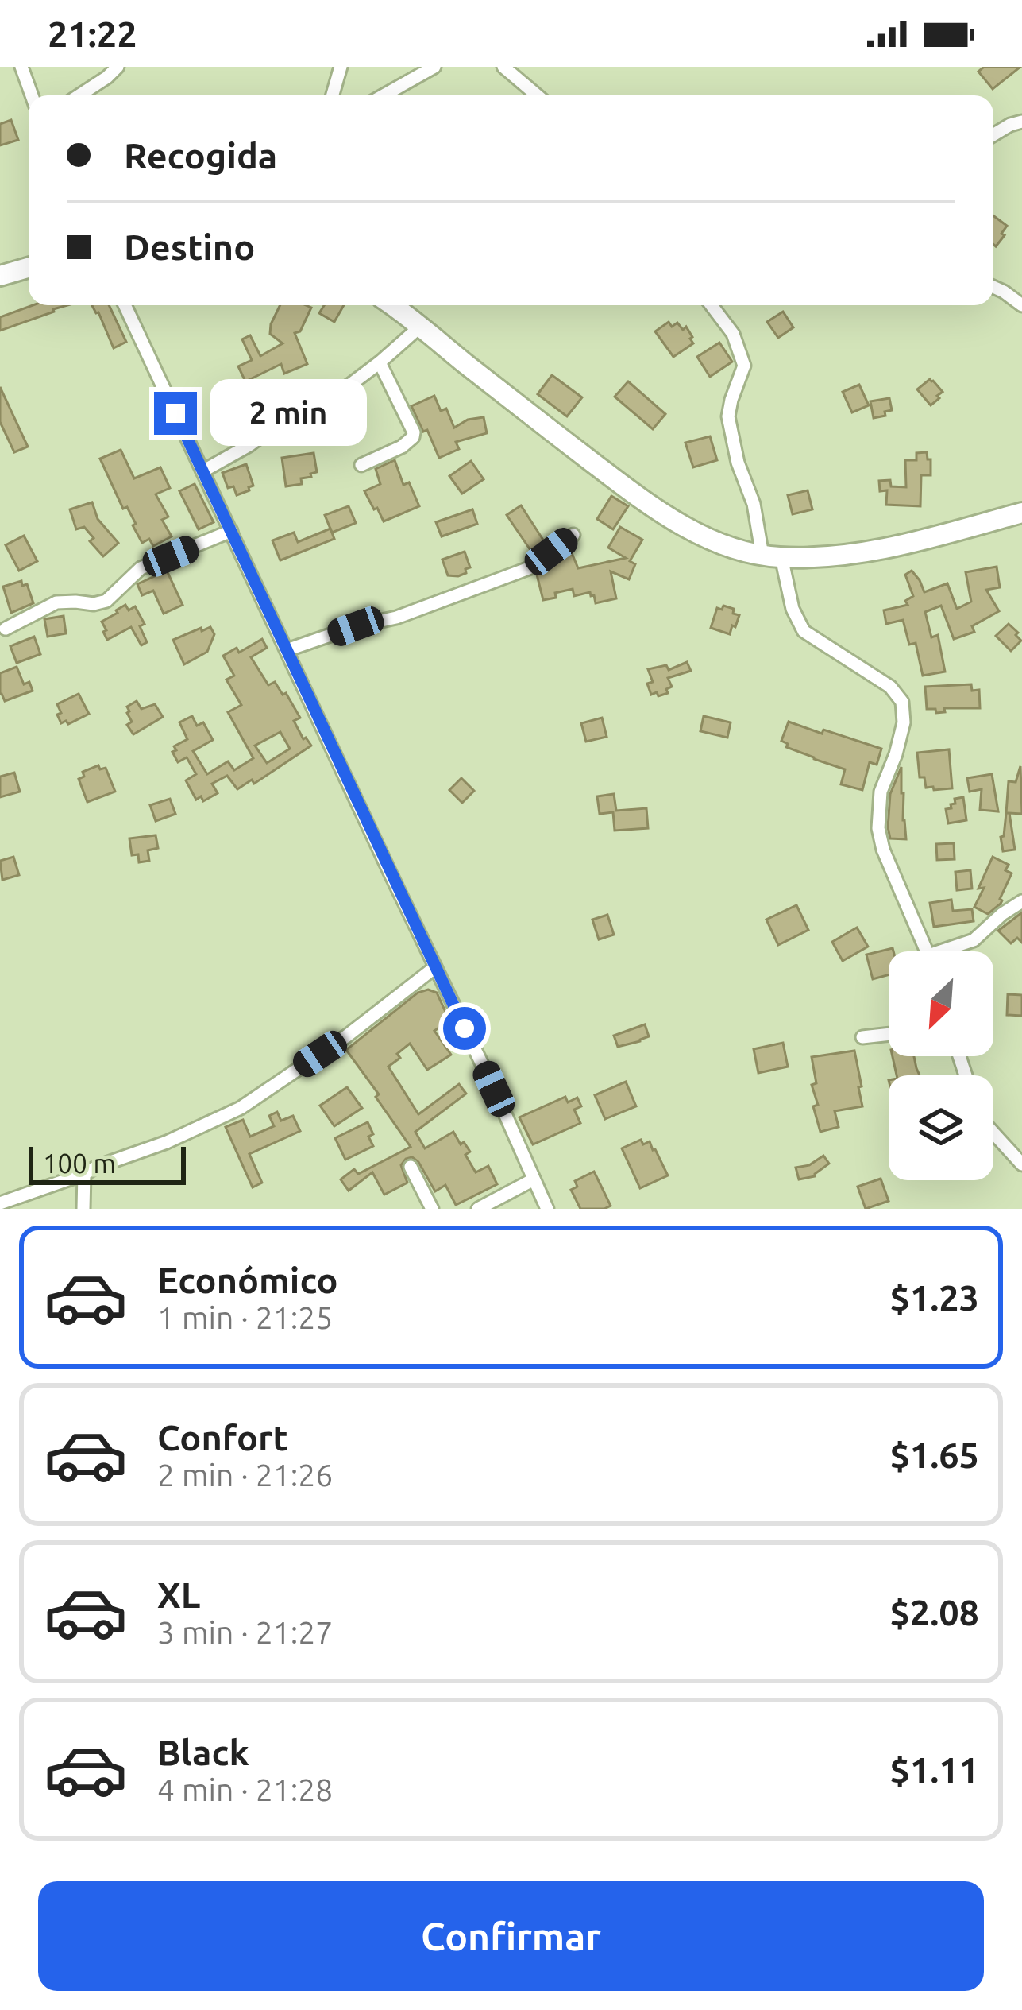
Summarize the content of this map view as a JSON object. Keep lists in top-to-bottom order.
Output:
{
  "scale_bar": "100 m",
  "north": "bottom left",
  "page": {
    "status": "21:22",
    "banner": ["Recogida", "Destino"],
    "bubble": "2 min",
    "scale": "100 m",
    "list": [
      {
        "name": "Económico",
        "note": "1 min · 21:25",
        "value": "$1.23"
      },
      {
        "name": "Confort",
        "note": "2 min · 21:26",
        "value": "$1.65"
      },
      {
        "name": "XL",
        "note": "3 min · 21:27",
        "value": "$2.08"
      },
      {
        "name": "Black",
        "note": "4 min · 21:28",
        "value": "$1.11"
      }
    ],
    "buttons": "Confirmar"
  }
}
